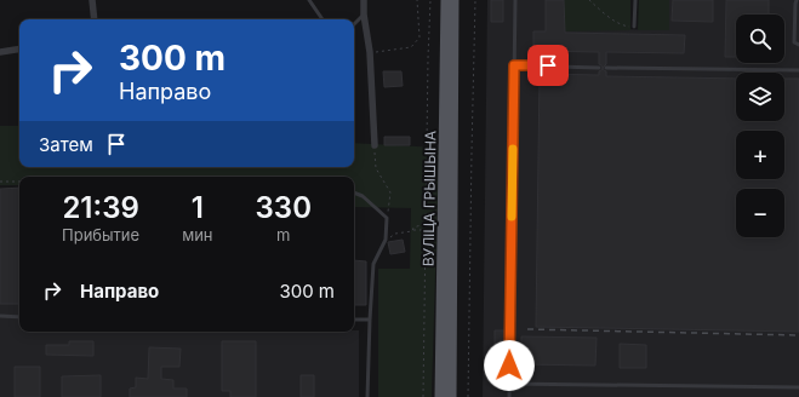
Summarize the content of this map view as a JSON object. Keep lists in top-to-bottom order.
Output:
{
  "streets": {
    "main road": ["ВУЛІЦА ГРЫШЫНА"]
  },
  "page": {
    "map_buttons": ["+", "−"],
    "turn": ["300 m", "Направо"],
    "then": "Затем",
    "eta": [
      "21:39",
      "Прибытие",
      "1",
      "мин",
      "330",
      "m"
    ],
    "list": [
      {
        "name": "Направо",
        "value": "300 m"
      }
    ]
  }
}
